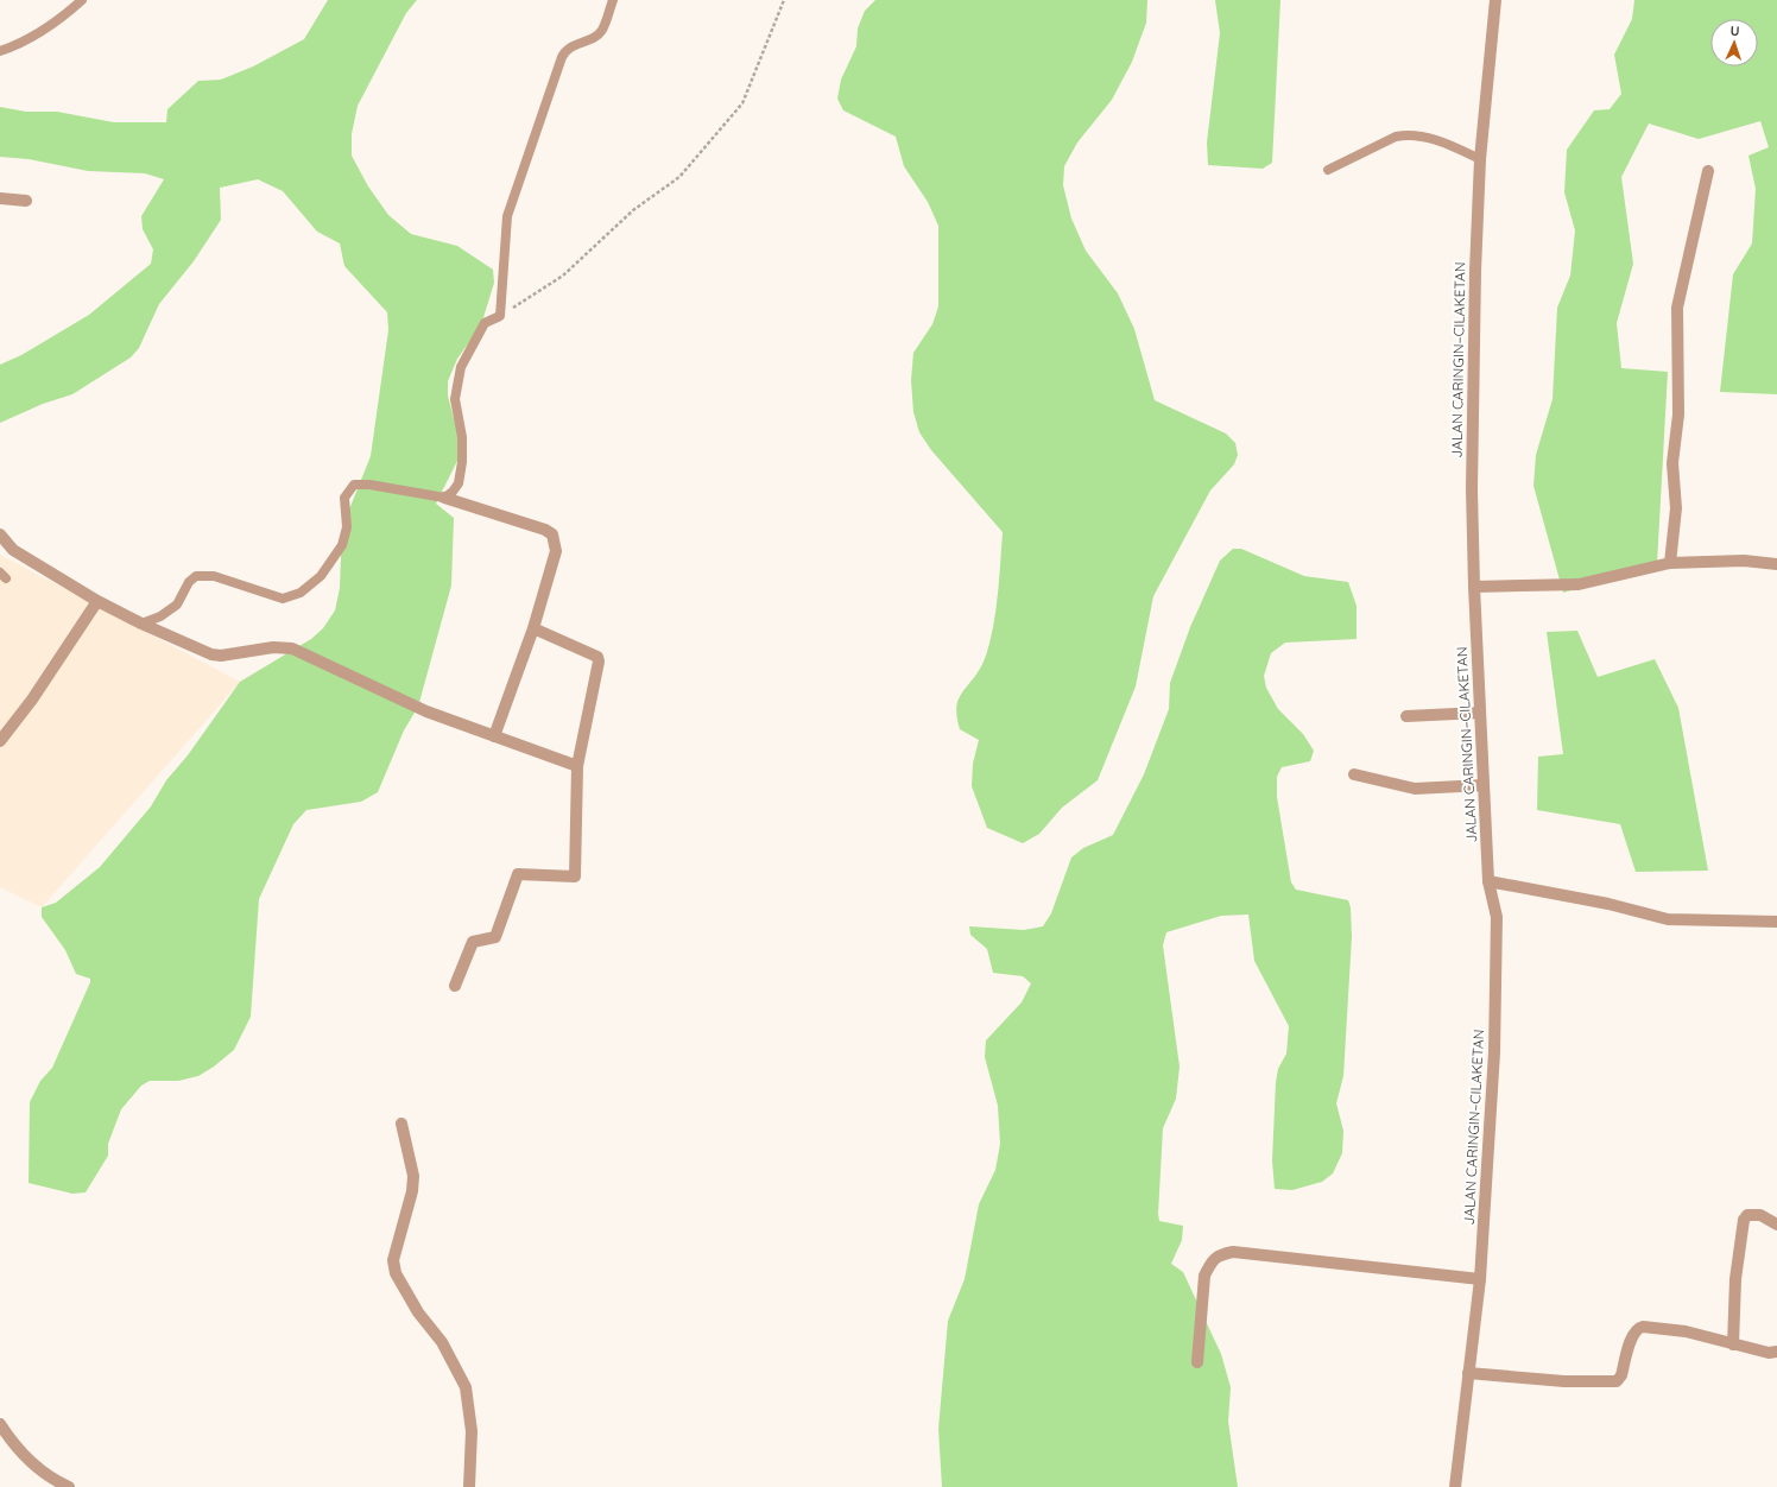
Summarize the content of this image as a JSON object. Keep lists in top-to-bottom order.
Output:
{
  "streets": {
    "street": ["JALAN CARINGIN–CILAKETAN"]
  },
  "north": "top"
}
